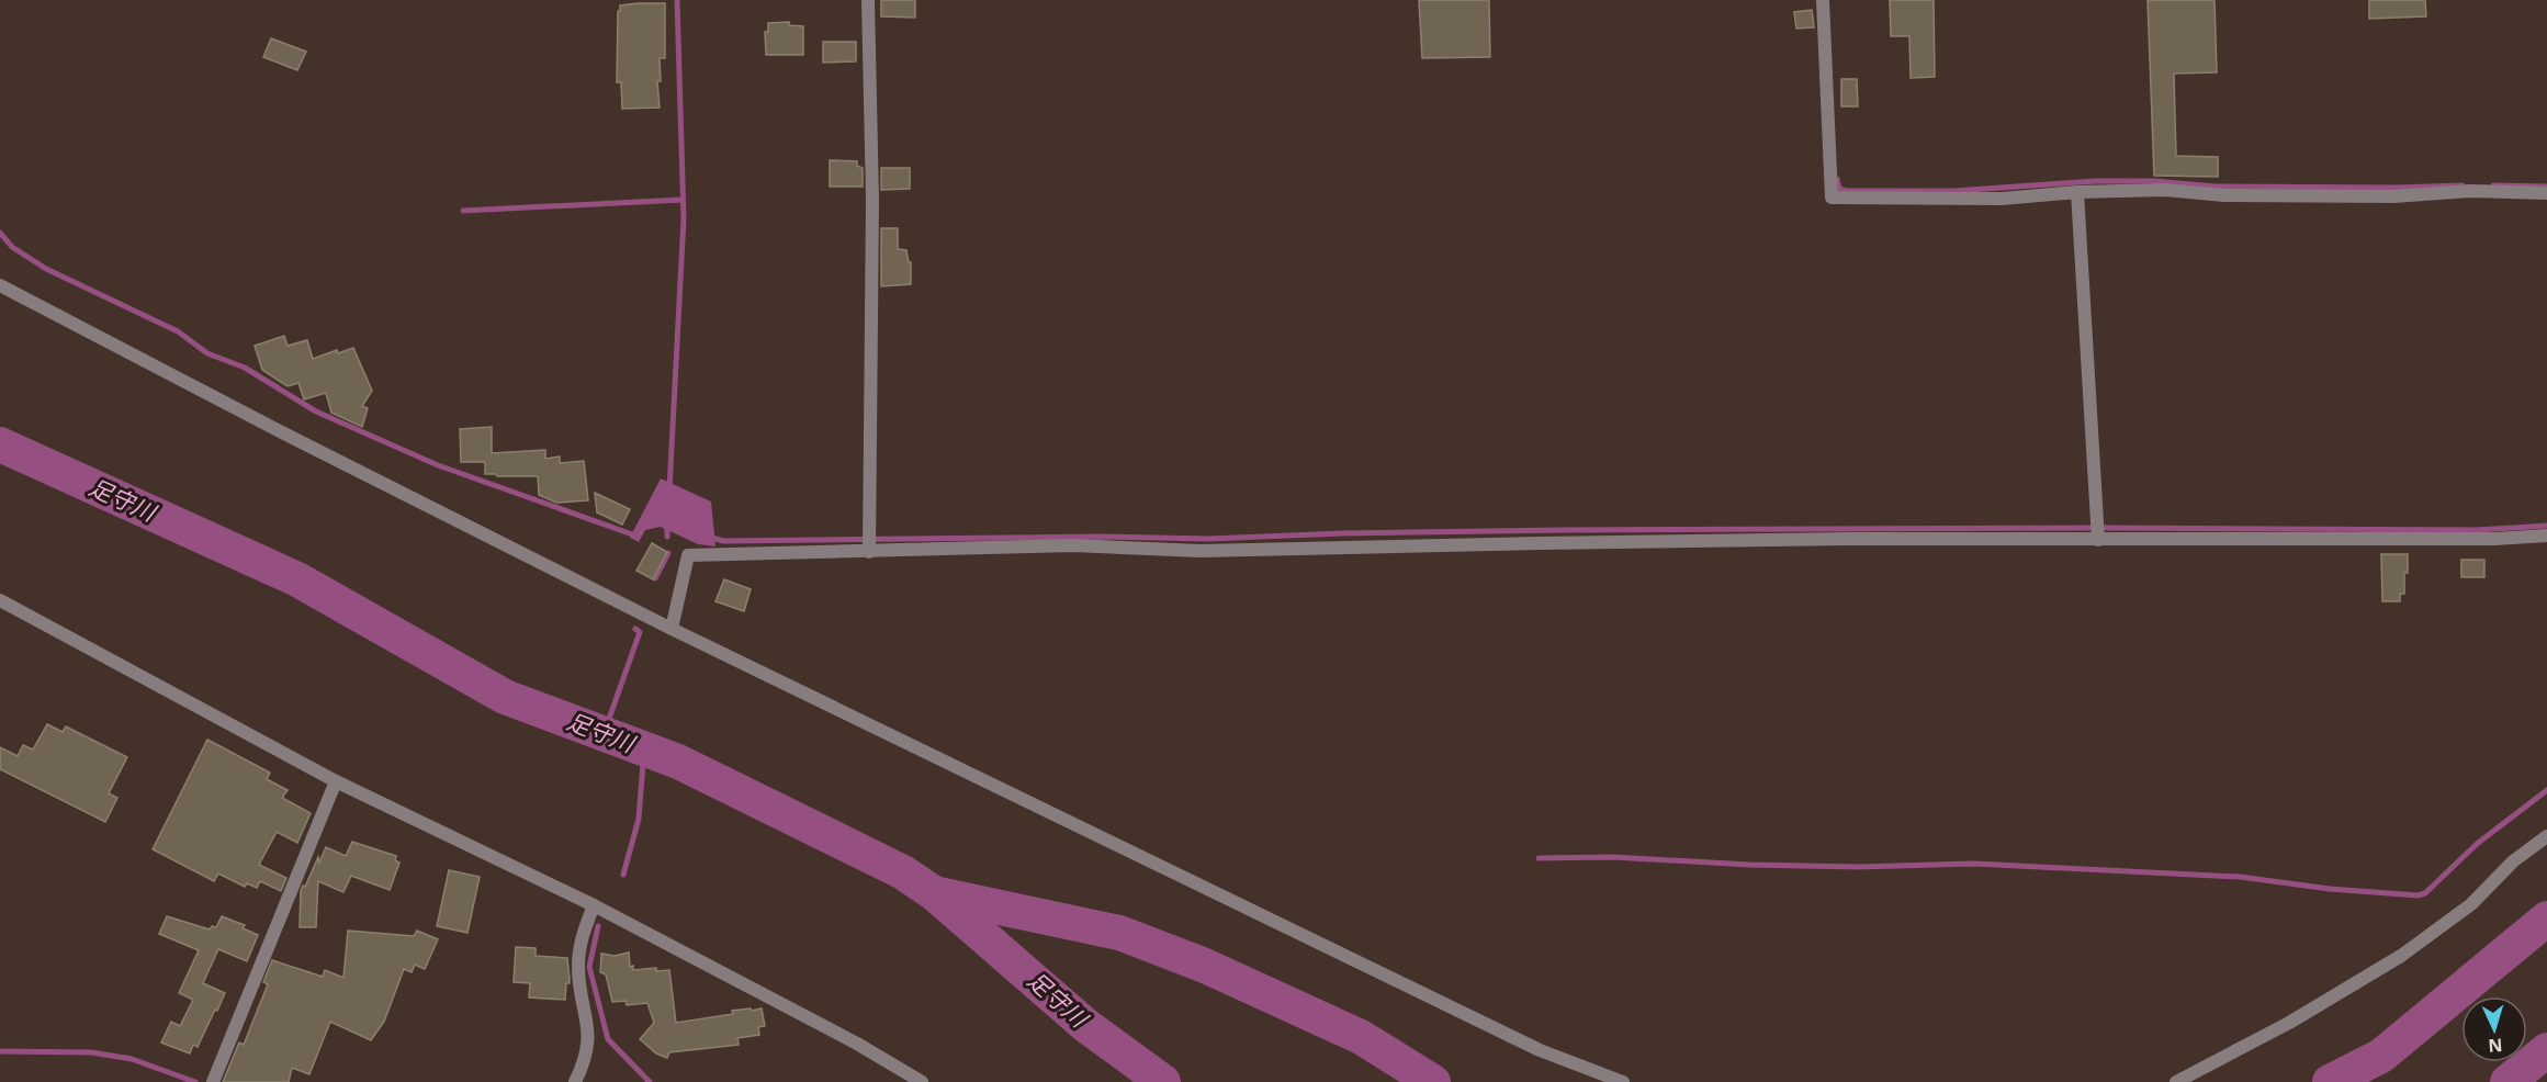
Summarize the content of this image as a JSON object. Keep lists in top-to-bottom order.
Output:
{
  "water": ["足守川"],
  "north": "bottom"
}
